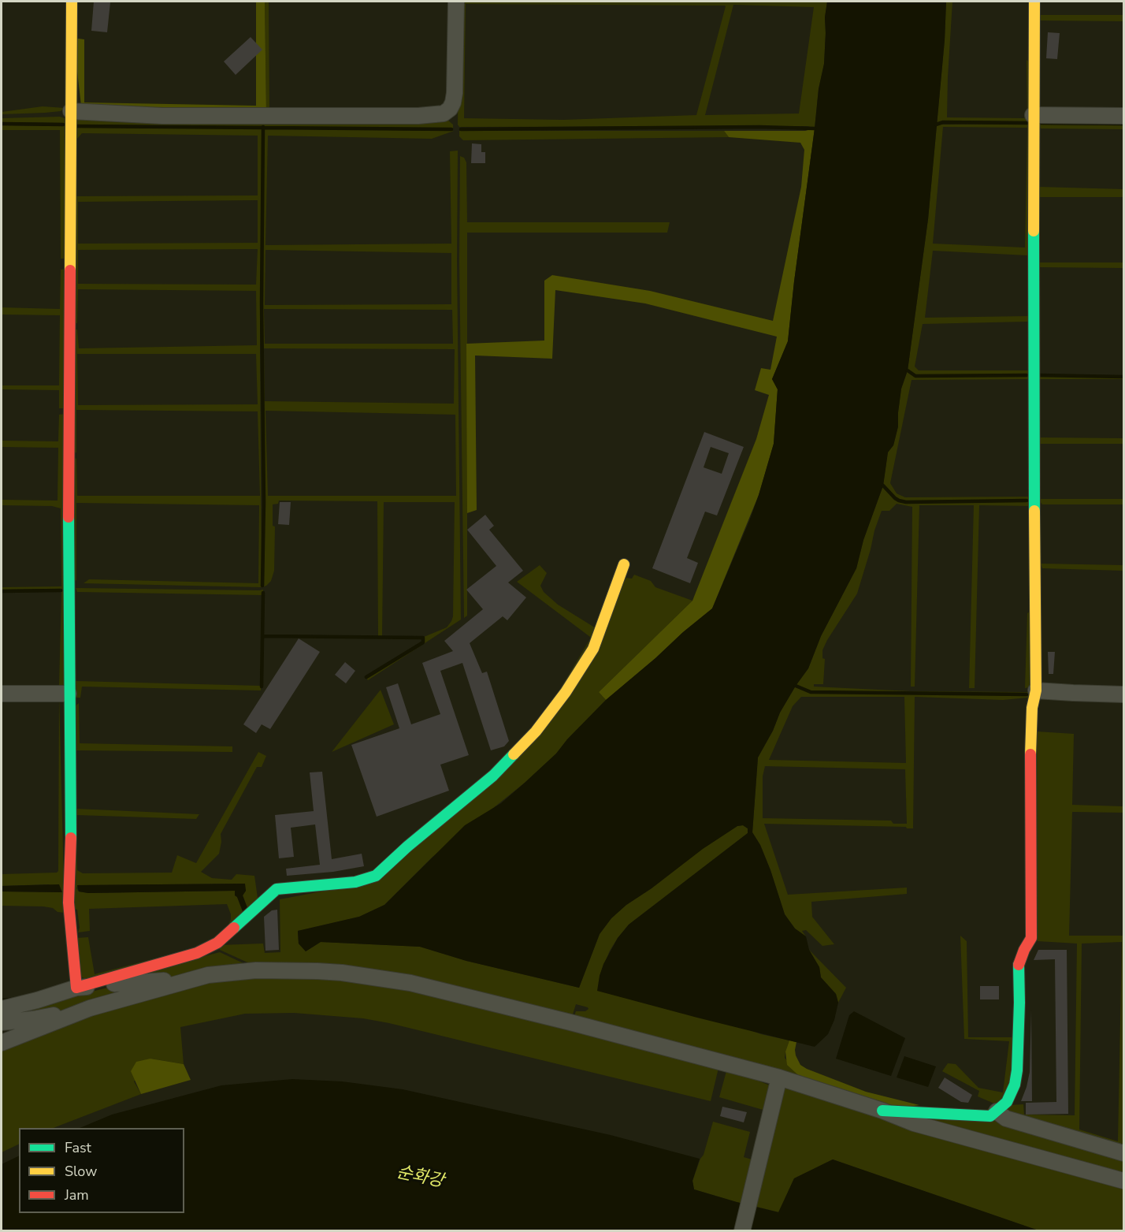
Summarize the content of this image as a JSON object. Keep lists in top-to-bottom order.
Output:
{
  "water": ["순화강"],
  "legend": ["Fast", "Slow", "Jam"]
}
